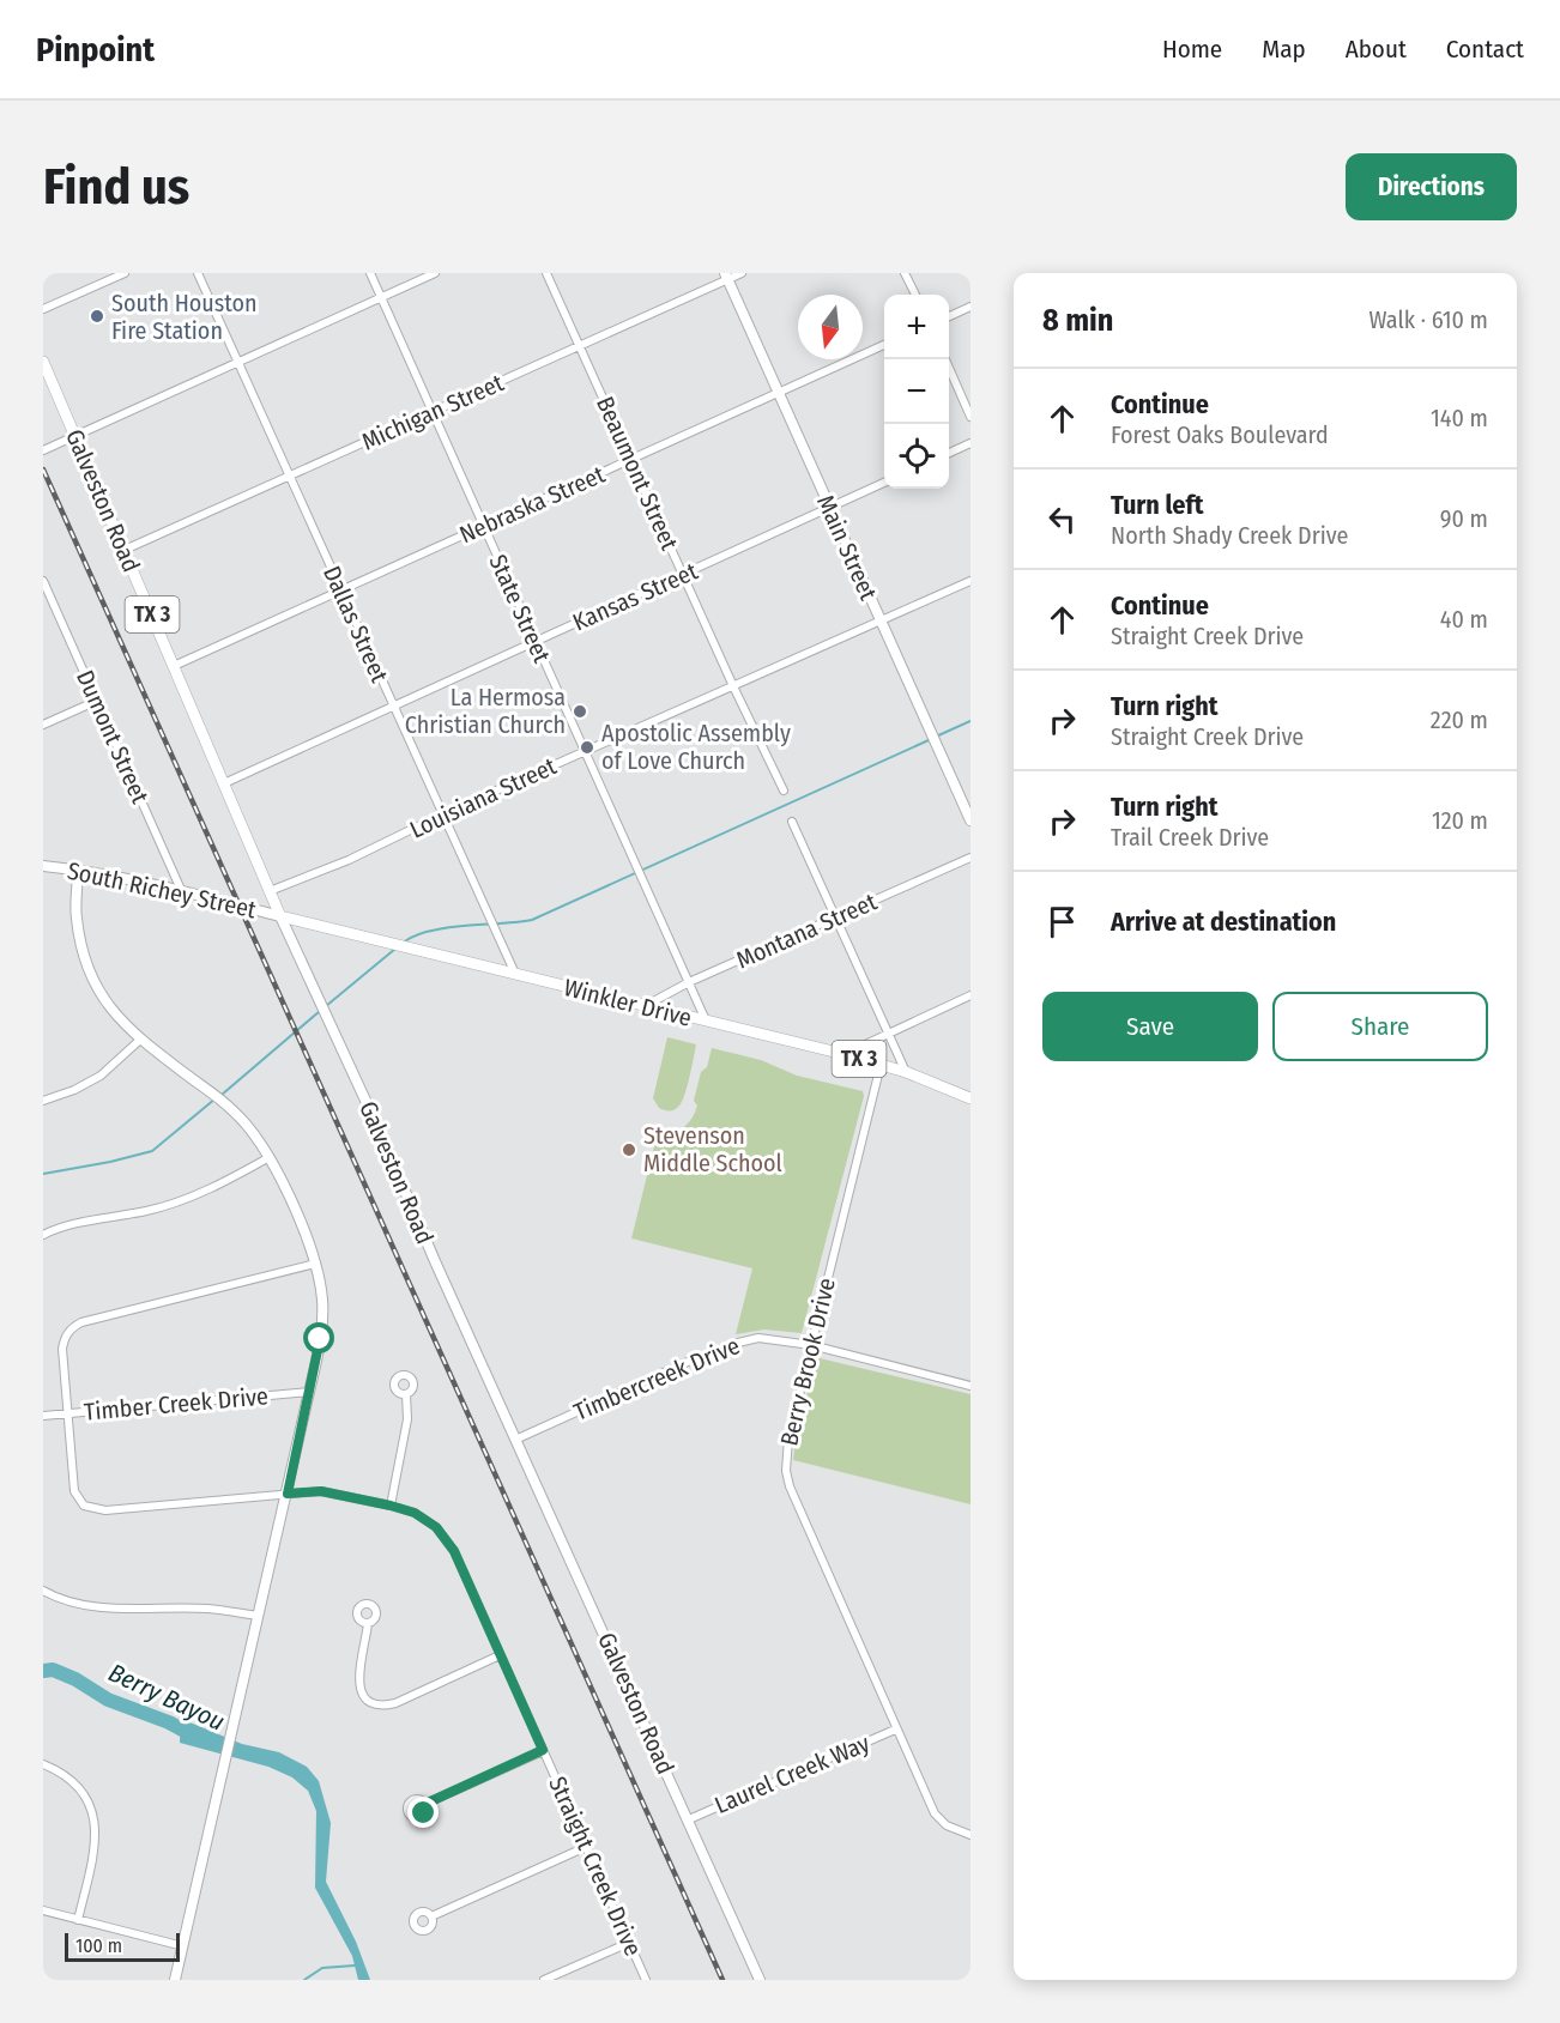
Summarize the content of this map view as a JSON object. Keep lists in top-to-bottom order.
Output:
{
  "streets": {
    "main road": ["Galveston Road", "TX 3", "Winkler Drive"],
    "street": [
      "Michigan Street",
      "Beaumont Street",
      "Nebraska Street",
      "Main Street",
      "Kansas Street",
      "State Street",
      "Dallas Street",
      "Dumont Street",
      "Louisiana Street",
      "South Richey Street",
      "Montana Street",
      "Berry Brook Drive",
      "Timbercreek Drive",
      "Timber Creek Drive",
      "Laurel Creek Way",
      "Straight Creek Drive"
    ]
  },
  "crossings": [
    ["Michigan Street", "Beaumont Street"],
    ["Michigan Street", "Galveston Road"],
    ["Michigan Street", "Main Street"],
    ["Michigan Street", "State Street"],
    ["Michigan Street", "Dallas Street"],
    ["Beaumont Street", "Nebraska Street"],
    ["Beaumont Street", "Kansas Street"],
    ["Beaumont Street", "Louisiana Street"],
    ["Galveston Road", "Nebraska Street"],
    ["Galveston Road", "Kansas Street"],
    ["Galveston Road", "Louisiana Street"],
    ["Galveston Road", "South Richey Street"],
    ["Galveston Road", "Winkler Drive"],
    ["Galveston Road", "Timbercreek Drive"],
    ["Galveston Road", "Laurel Creek Way"],
    ["Nebraska Street", "Main Street"],
    ["Nebraska Street", "State Street"],
    ["Nebraska Street", "Dallas Street"],
    ["Main Street", "Kansas Street"],
    ["Main Street", "Louisiana Street"],
    ["Kansas Street", "State Street"],
    ["Kansas Street", "Dallas Street"],
    ["State Street", "Louisiana Street"],
    ["State Street", "Montana Street"],
    ["State Street", "Winkler Drive"],
    ["Dallas Street", "Louisiana Street"],
    ["Dallas Street", "Winkler Drive"],
    ["Dumont Street", "South Richey Street"],
    ["South Richey Street", "Winkler Drive"],
    ["Montana Street", "Winkler Drive"],
    ["Winkler Drive", "Berry Brook Drive"],
    ["Berry Brook Drive", "Timbercreek Drive"],
    ["Berry Brook Drive", "Laurel Creek Way"],
    ["Timber Creek Drive", "Straight Creek Drive"]
  ],
  "water": ["Berry Bayou"],
  "places": [
    "South Houston Fire Station",
    "La Hermosa Christian Church",
    "Apostolic Assembly of Love Church",
    "Stevenson Middle School"
  ],
  "scale_bar": "100 m",
  "north": "bottom",
  "page": {
    "header": "Pinpoint",
    "nav": [
      "Home",
      "Map",
      "About",
      "Contact"
    ],
    "buttons": [
      "Directions",
      ["Save", "Share"]
    ],
    "title": "Find us",
    "heading": ["8 min", "Walk · 610 m"],
    "map_buttons": ["+", "−"],
    "list": [
      ["Continue", "Forest Oaks Boulevard", "140 m"],
      ["Turn left", "North Shady Creek Drive", "90 m"],
      ["Continue", "Straight Creek Drive", "40 m"],
      ["Turn right", "Straight Creek Drive", "220 m"],
      ["Turn right", "Trail Creek Drive", "120 m"],
      "Arrive at destination"
    ],
    "scale": "100 m"
  }
}
